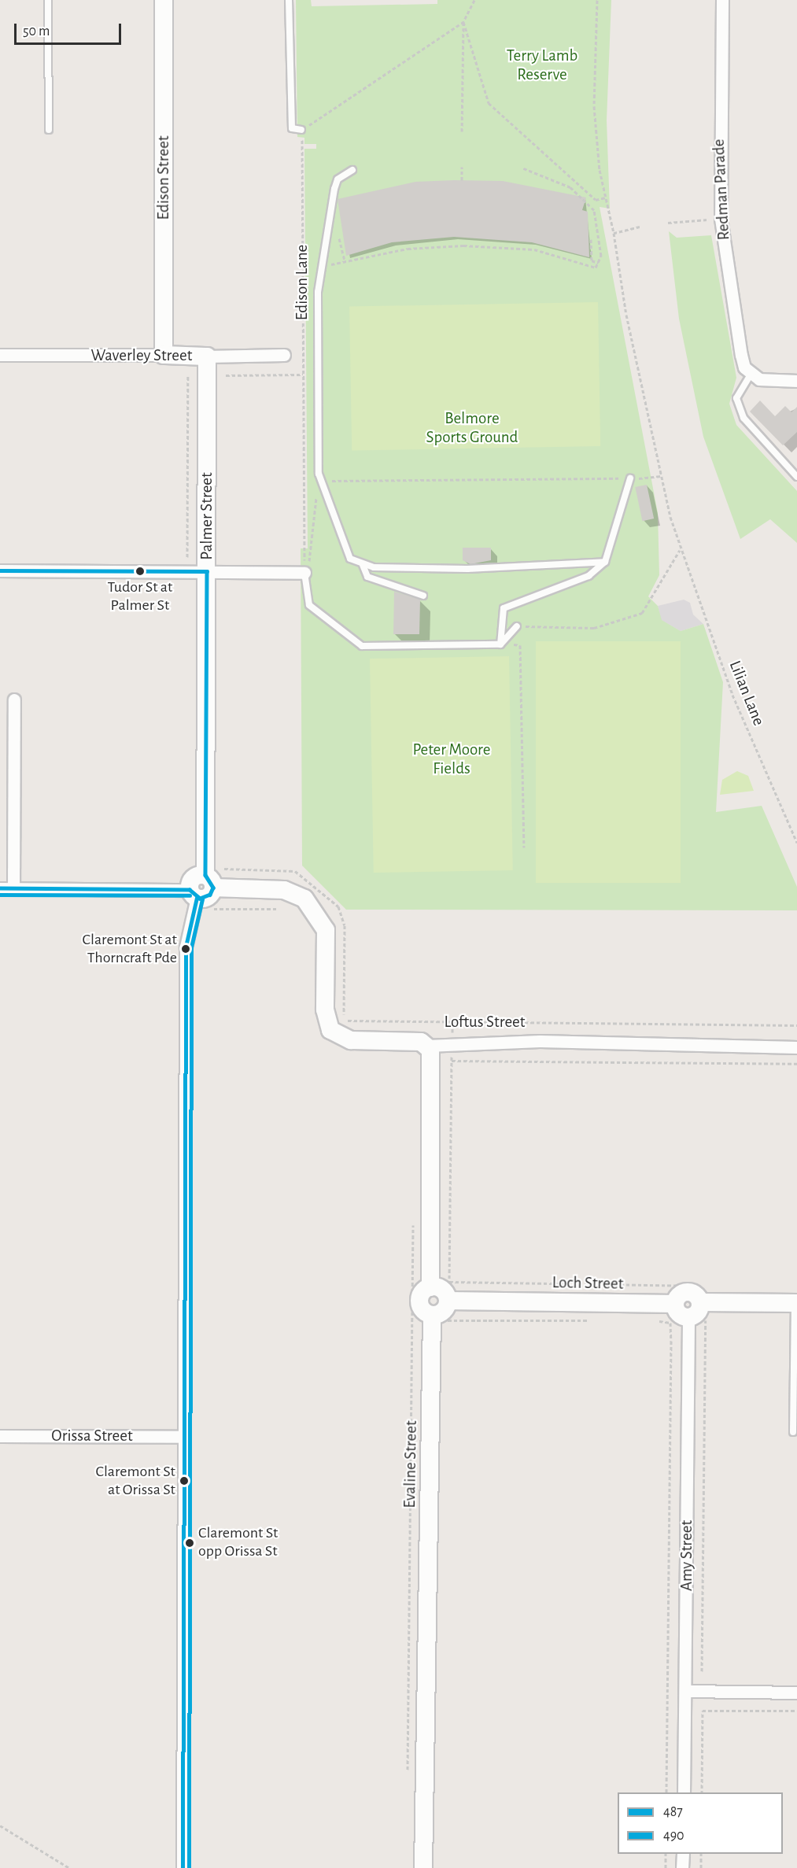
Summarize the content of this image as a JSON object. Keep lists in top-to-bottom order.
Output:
{
  "streets": {
    "street": [
      "Edison Street",
      "Redman Parade",
      "Waverley Street",
      "Palmer Street",
      "Loftus Street",
      "Loch Street",
      "Orissa Street",
      "Evaline Street",
      "Amy Street"
    ],
    "path": ["Edison Lane", "Lilian Lane"]
  },
  "crossings": [
    ["Edison Street", "Waverley Street"],
    ["Waverley Street", "Palmer Street"],
    ["Palmer Street", "Loftus Street"],
    ["Loch Street", "Amy Street"]
  ],
  "parks": ["Terry Lamb Reserve", "Belmore Sports Ground", "Peter Moore Fields"],
  "places": [
    "Tudor St at Palmer St",
    "Claremont St at Thorncraft Pde",
    "Claremont St at Orissa St",
    "Claremont St opp Orissa St"
  ],
  "lines": ["transit line 487", "transit line 490"],
  "legend": ["487", "490"],
  "scale_bar": "50 m"
}
